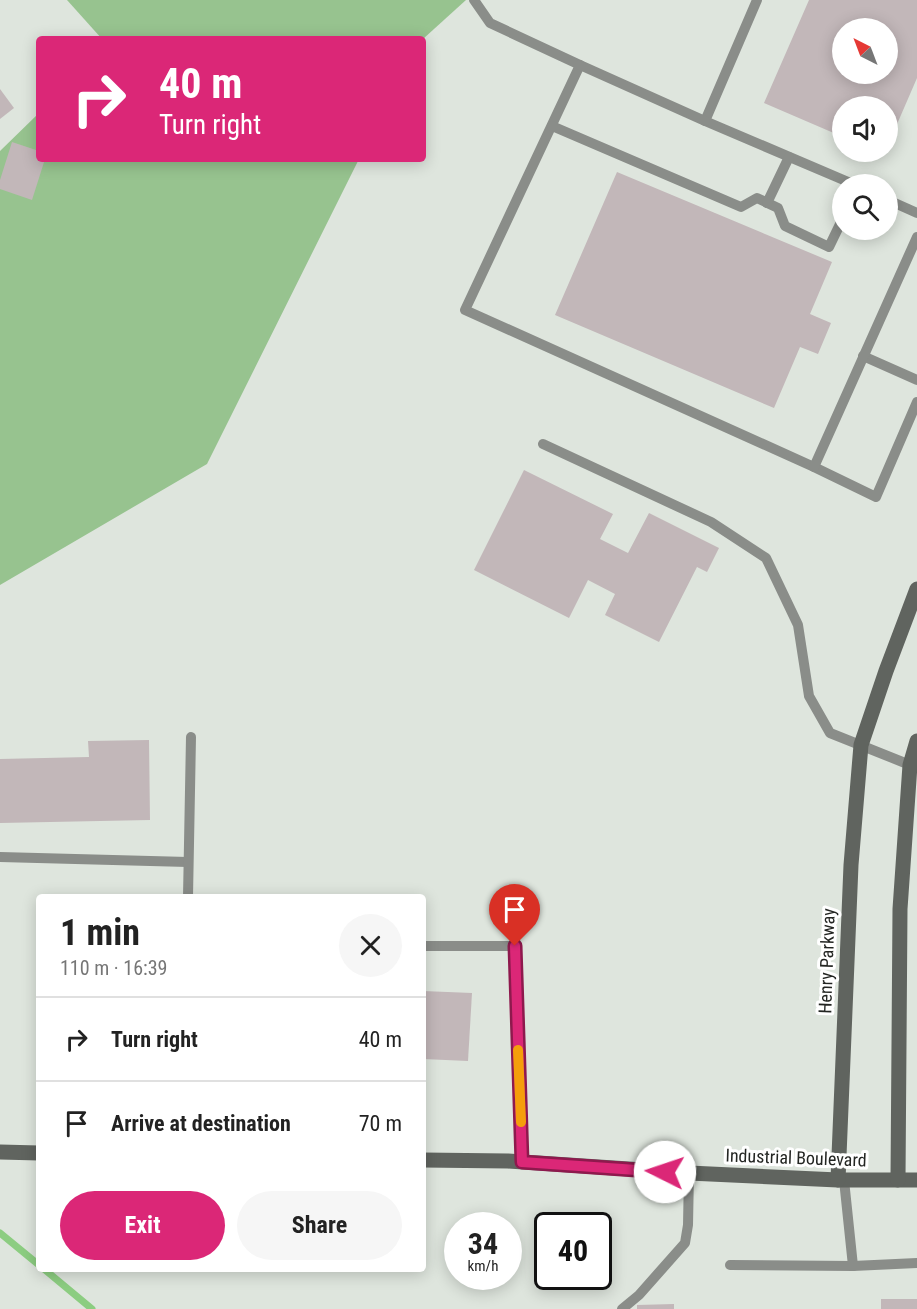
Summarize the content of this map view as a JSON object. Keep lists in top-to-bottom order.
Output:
{
  "streets": {
    "street": ["Henry Parkway", "Industrial Boulevard"]
  },
  "crossings": [
    ["Henry Parkway", "Industrial Boulevard"]
  ],
  "north": "top left",
  "page": {
    "turn": ["40 m", "Turn right"],
    "heading": ["1 min", "110 m · 16:39"],
    "list": [
      {
        "name": "Turn right",
        "value": "40 m"
      },
      {
        "name": "Arrive at destination",
        "value": "70 m"
      }
    ],
    "buttons": ["Exit", "Share"],
    "speed": "34 km/h",
    "limit": "40"
  }
}
